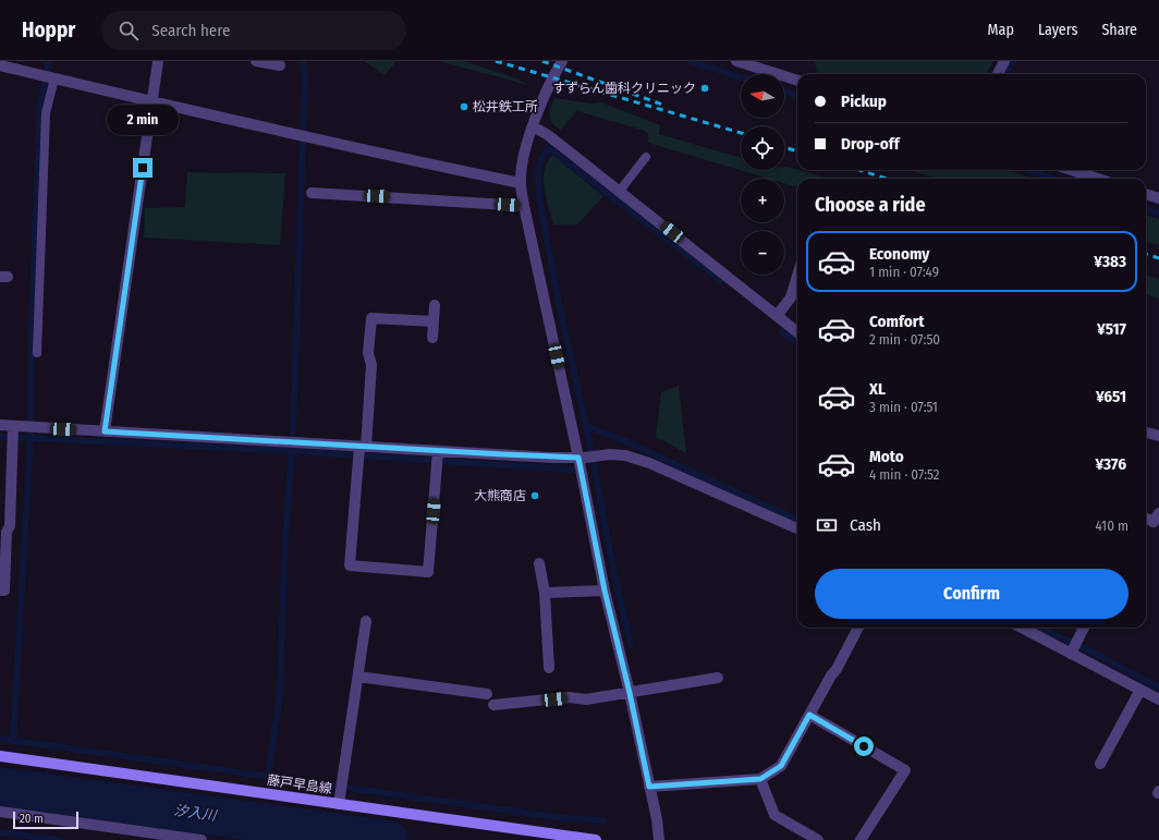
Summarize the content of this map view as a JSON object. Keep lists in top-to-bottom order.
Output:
{
  "streets": {
    "main road": ["藤戸早島線"]
  },
  "water": ["汐入川"],
  "places": ["すずらん歯科クリニック", "松井鉄工所", "大熊商店"],
  "scale_bar": "20 m",
  "north": "left",
  "page": {
    "header": "Hoppr",
    "search": "Search here",
    "nav": ["Map", "Layers", "Share"],
    "map_buttons": ["+", "−"],
    "banner": ["Pickup", "Drop-off"],
    "bubble": "2 min",
    "heading": "Choose a ride",
    "list": [
      {
        "name": "Economy",
        "note": "1 min · 07:49",
        "value": "¥383"
      },
      {
        "name": "Comfort",
        "note": "2 min · 07:50",
        "value": "¥517"
      },
      {
        "name": "XL",
        "note": "3 min · 07:51",
        "value": "¥651"
      },
      {
        "name": "Moto",
        "note": "4 min · 07:52",
        "value": "¥376"
      }
    ],
    "pay": ["Cash", "410 m"],
    "buttons": "Confirm",
    "scale": "20 m"
  }
}
